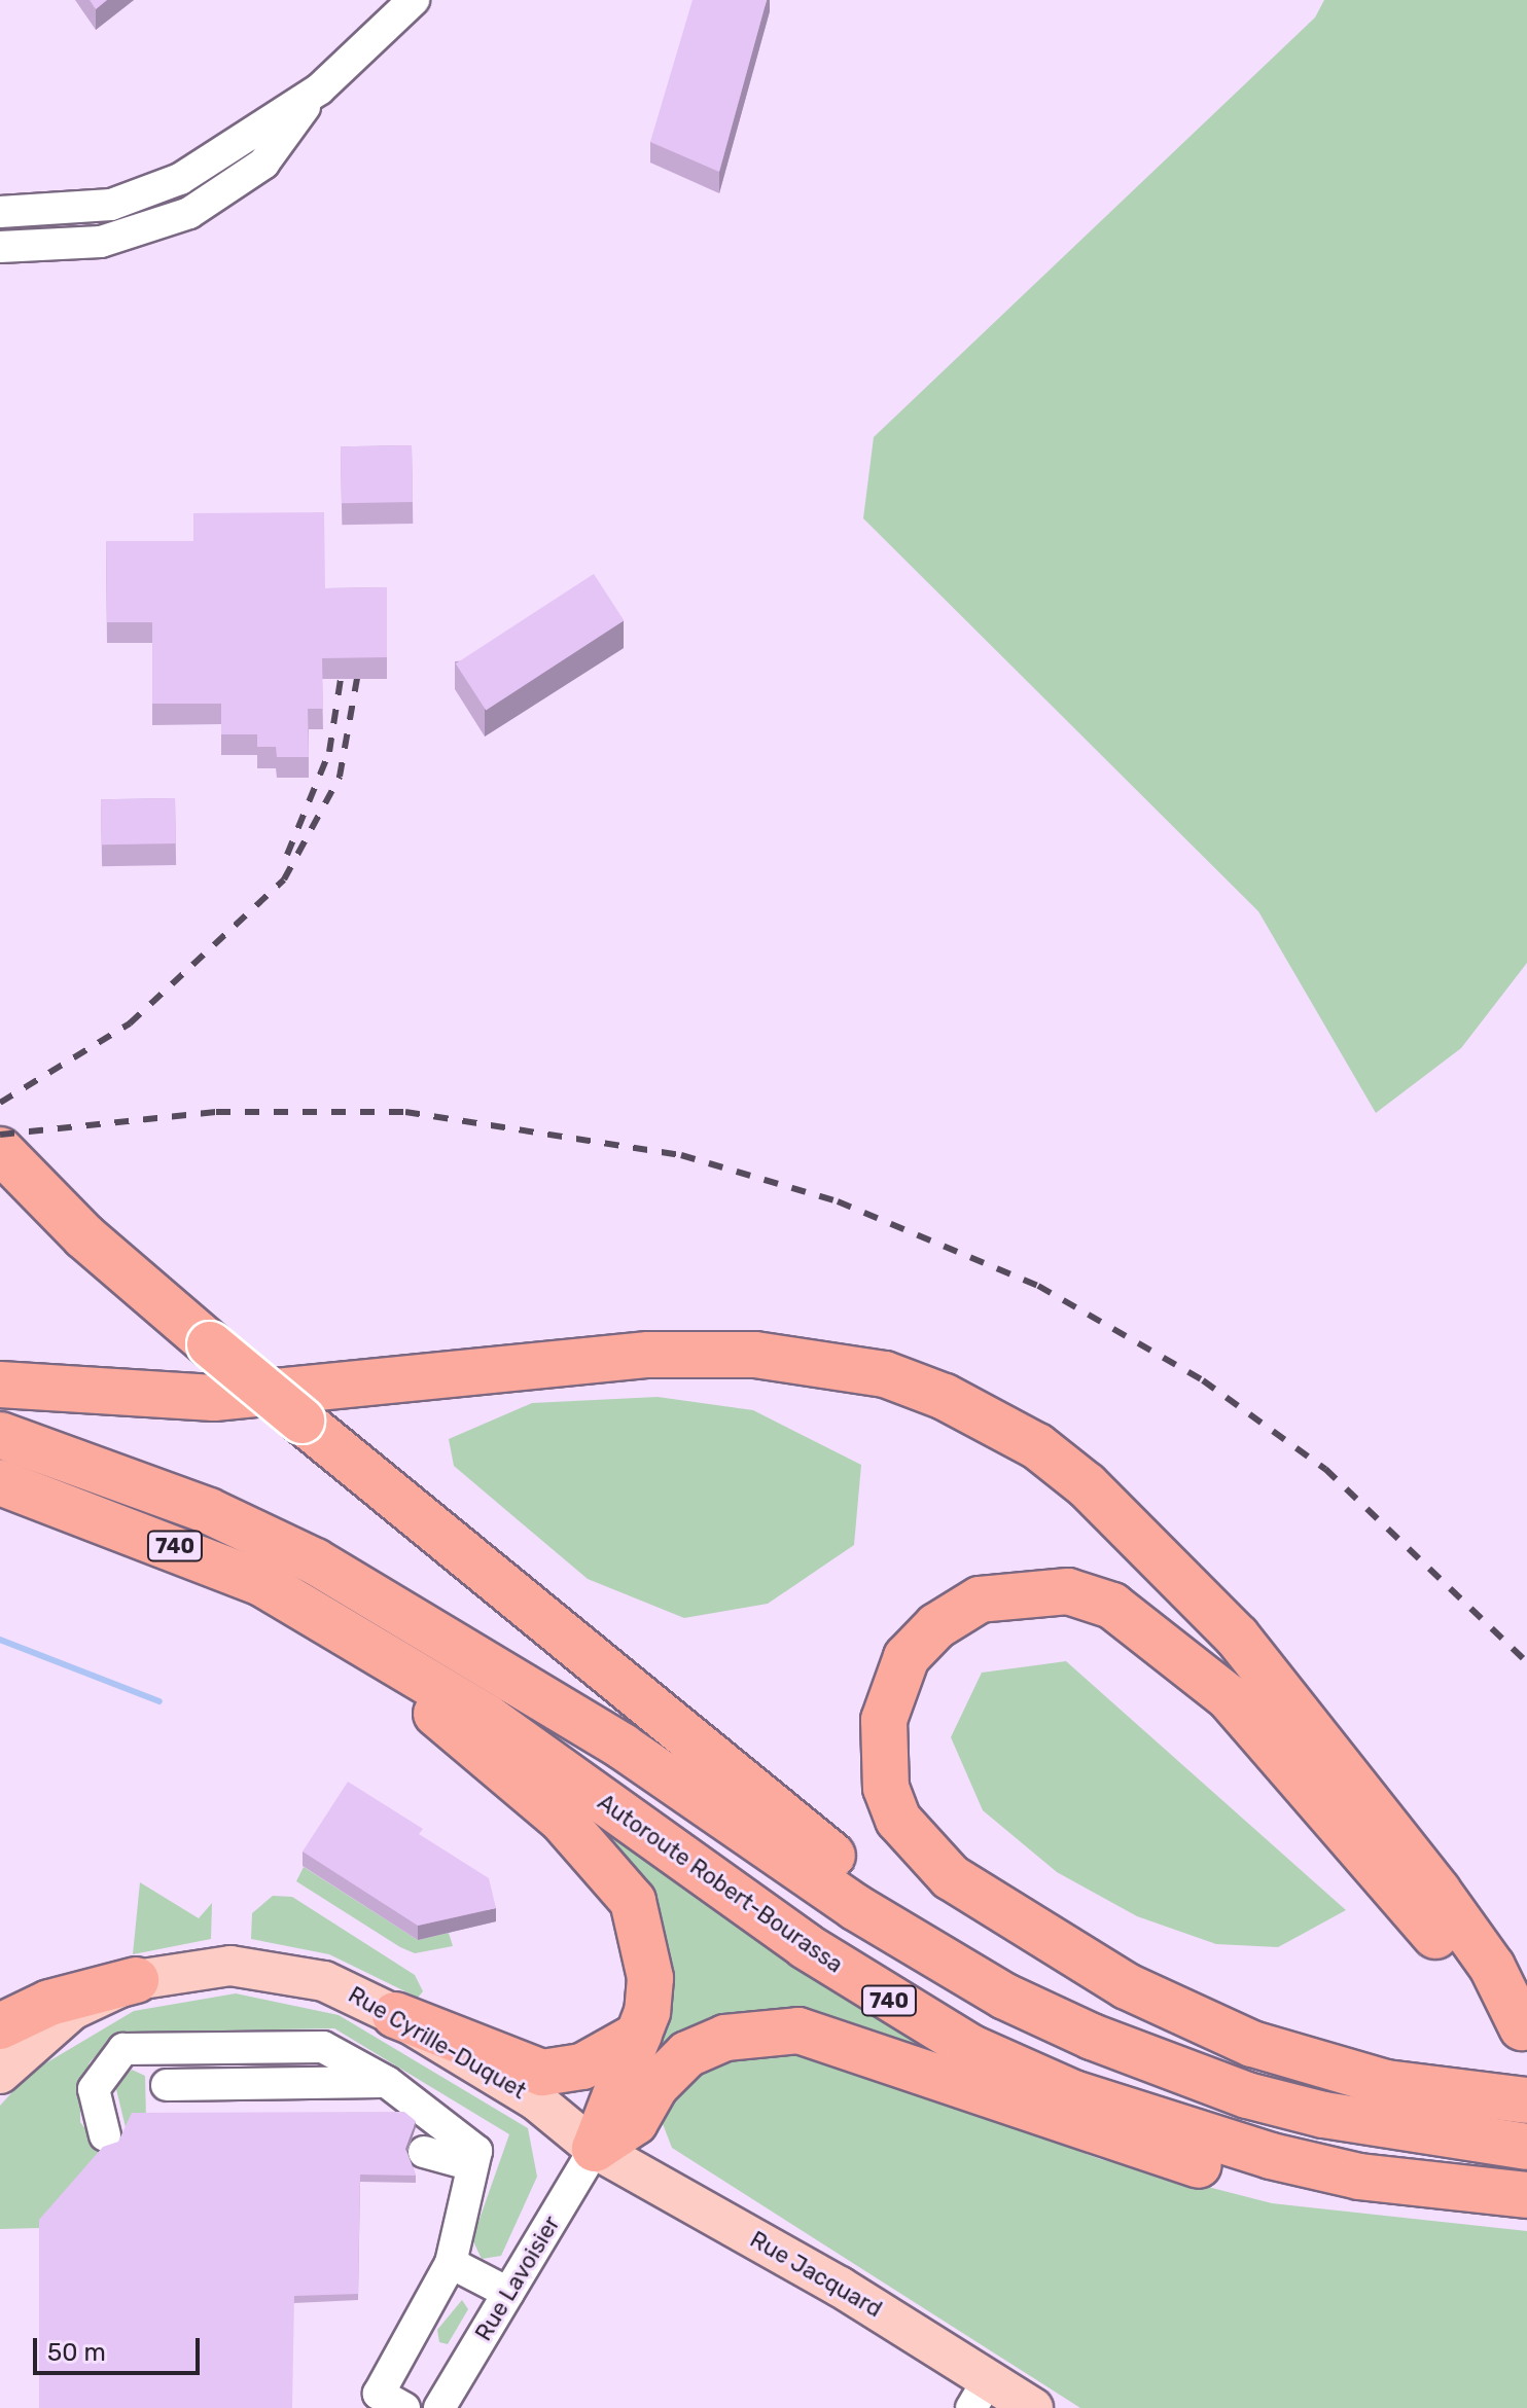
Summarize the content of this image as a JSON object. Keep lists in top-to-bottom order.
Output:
{
  "streets": {
    "highway": ["740", "Autoroute Robert-Bourassa"],
    "main road": ["Rue Cyrille-Duquet", "Rue Jacquard"],
    "street": ["Rue Lavoisier"]
  },
  "crossings": [
    ["Rue Cyrille-Duquet", "Rue Jacquard"],
    ["Rue Cyrille-Duquet", "Rue Lavoisier"],
    ["Rue Jacquard", "Rue Lavoisier"]
  ],
  "scale_bar": "50 m"
}
